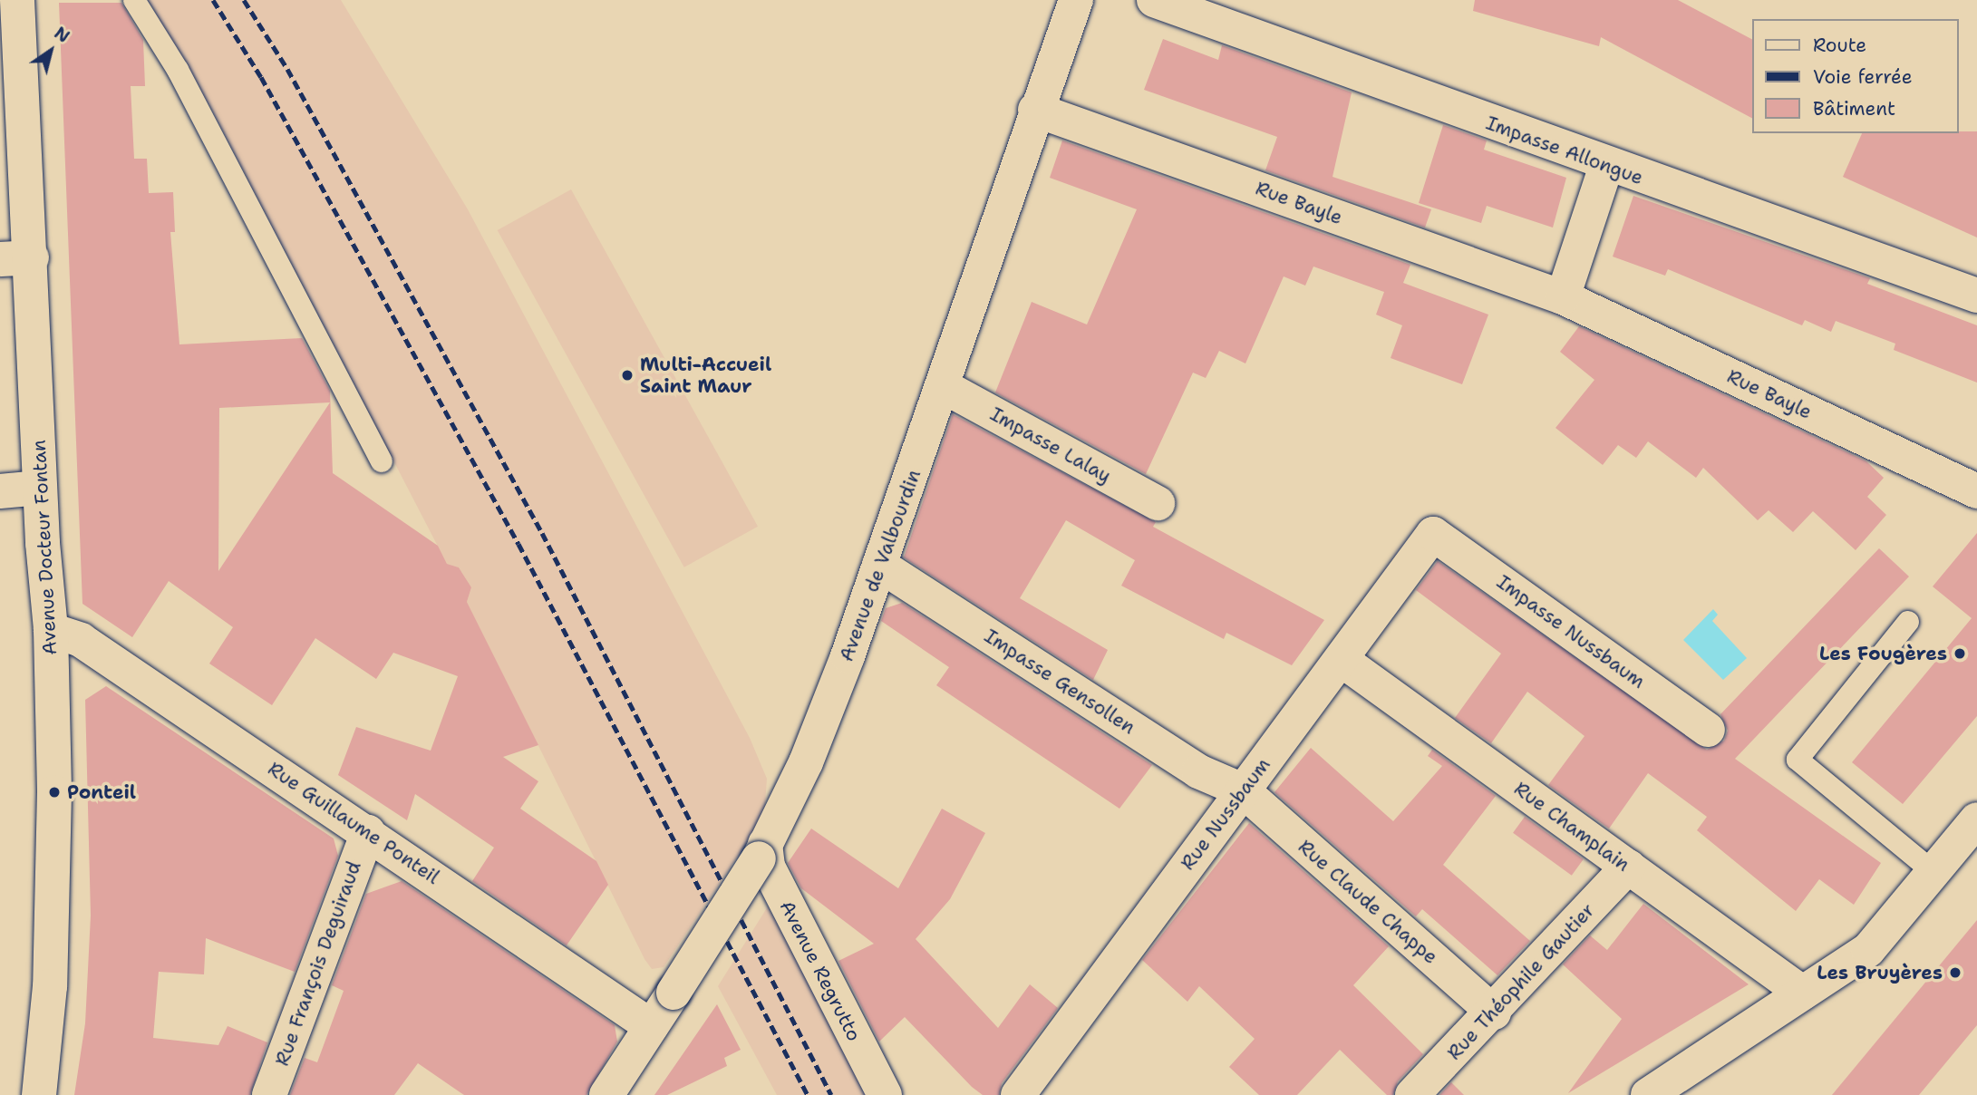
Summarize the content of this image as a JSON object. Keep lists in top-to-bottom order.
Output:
{
  "streets": {
    "street": [
      "Impasse Allongue",
      "Rue Bayle",
      "Impasse Lalay",
      "Avenue Docteur Fontan",
      "Avenue de Valbourdin",
      "Impasse Nussbaum",
      "Impasse Gensollen",
      "Rue Nussbaum",
      "Rue Guillaume Ponteil",
      "Rue Champlain",
      "Rue Claude Chappe",
      "Rue François Deguiraud",
      "Avenue Regrutto",
      "Rue Théophile Gautier"
    ]
  },
  "crossings": [
    ["Rue Bayle", "Avenue de Valbourdin"],
    ["Impasse Lalay", "Avenue de Valbourdin"],
    ["Avenue Docteur Fontan", "Rue Guillaume Ponteil"],
    ["Avenue de Valbourdin", "Impasse Gensollen"],
    ["Avenue de Valbourdin", "Rue Guillaume Ponteil"],
    ["Avenue de Valbourdin", "Avenue Regrutto"],
    ["Impasse Nussbaum", "Rue Nussbaum"],
    ["Impasse Gensollen", "Rue Nussbaum"],
    ["Impasse Gensollen", "Rue Claude Chappe"],
    ["Rue Nussbaum", "Rue Champlain"],
    ["Rue Nussbaum", "Rue Claude Chappe"],
    ["Rue Guillaume Ponteil", "Rue François Deguiraud"],
    ["Rue Champlain", "Rue Théophile Gautier"],
    ["Rue Claude Chappe", "Rue Théophile Gautier"]
  ],
  "places": [
    "Multi-Accueil Saint Maur",
    "Les Fougères",
    "Ponteil",
    "Les Bruyères"
  ],
  "legend": ["Route", "Voie ferrée", "Bâtiment"],
  "north": "top right"
}
